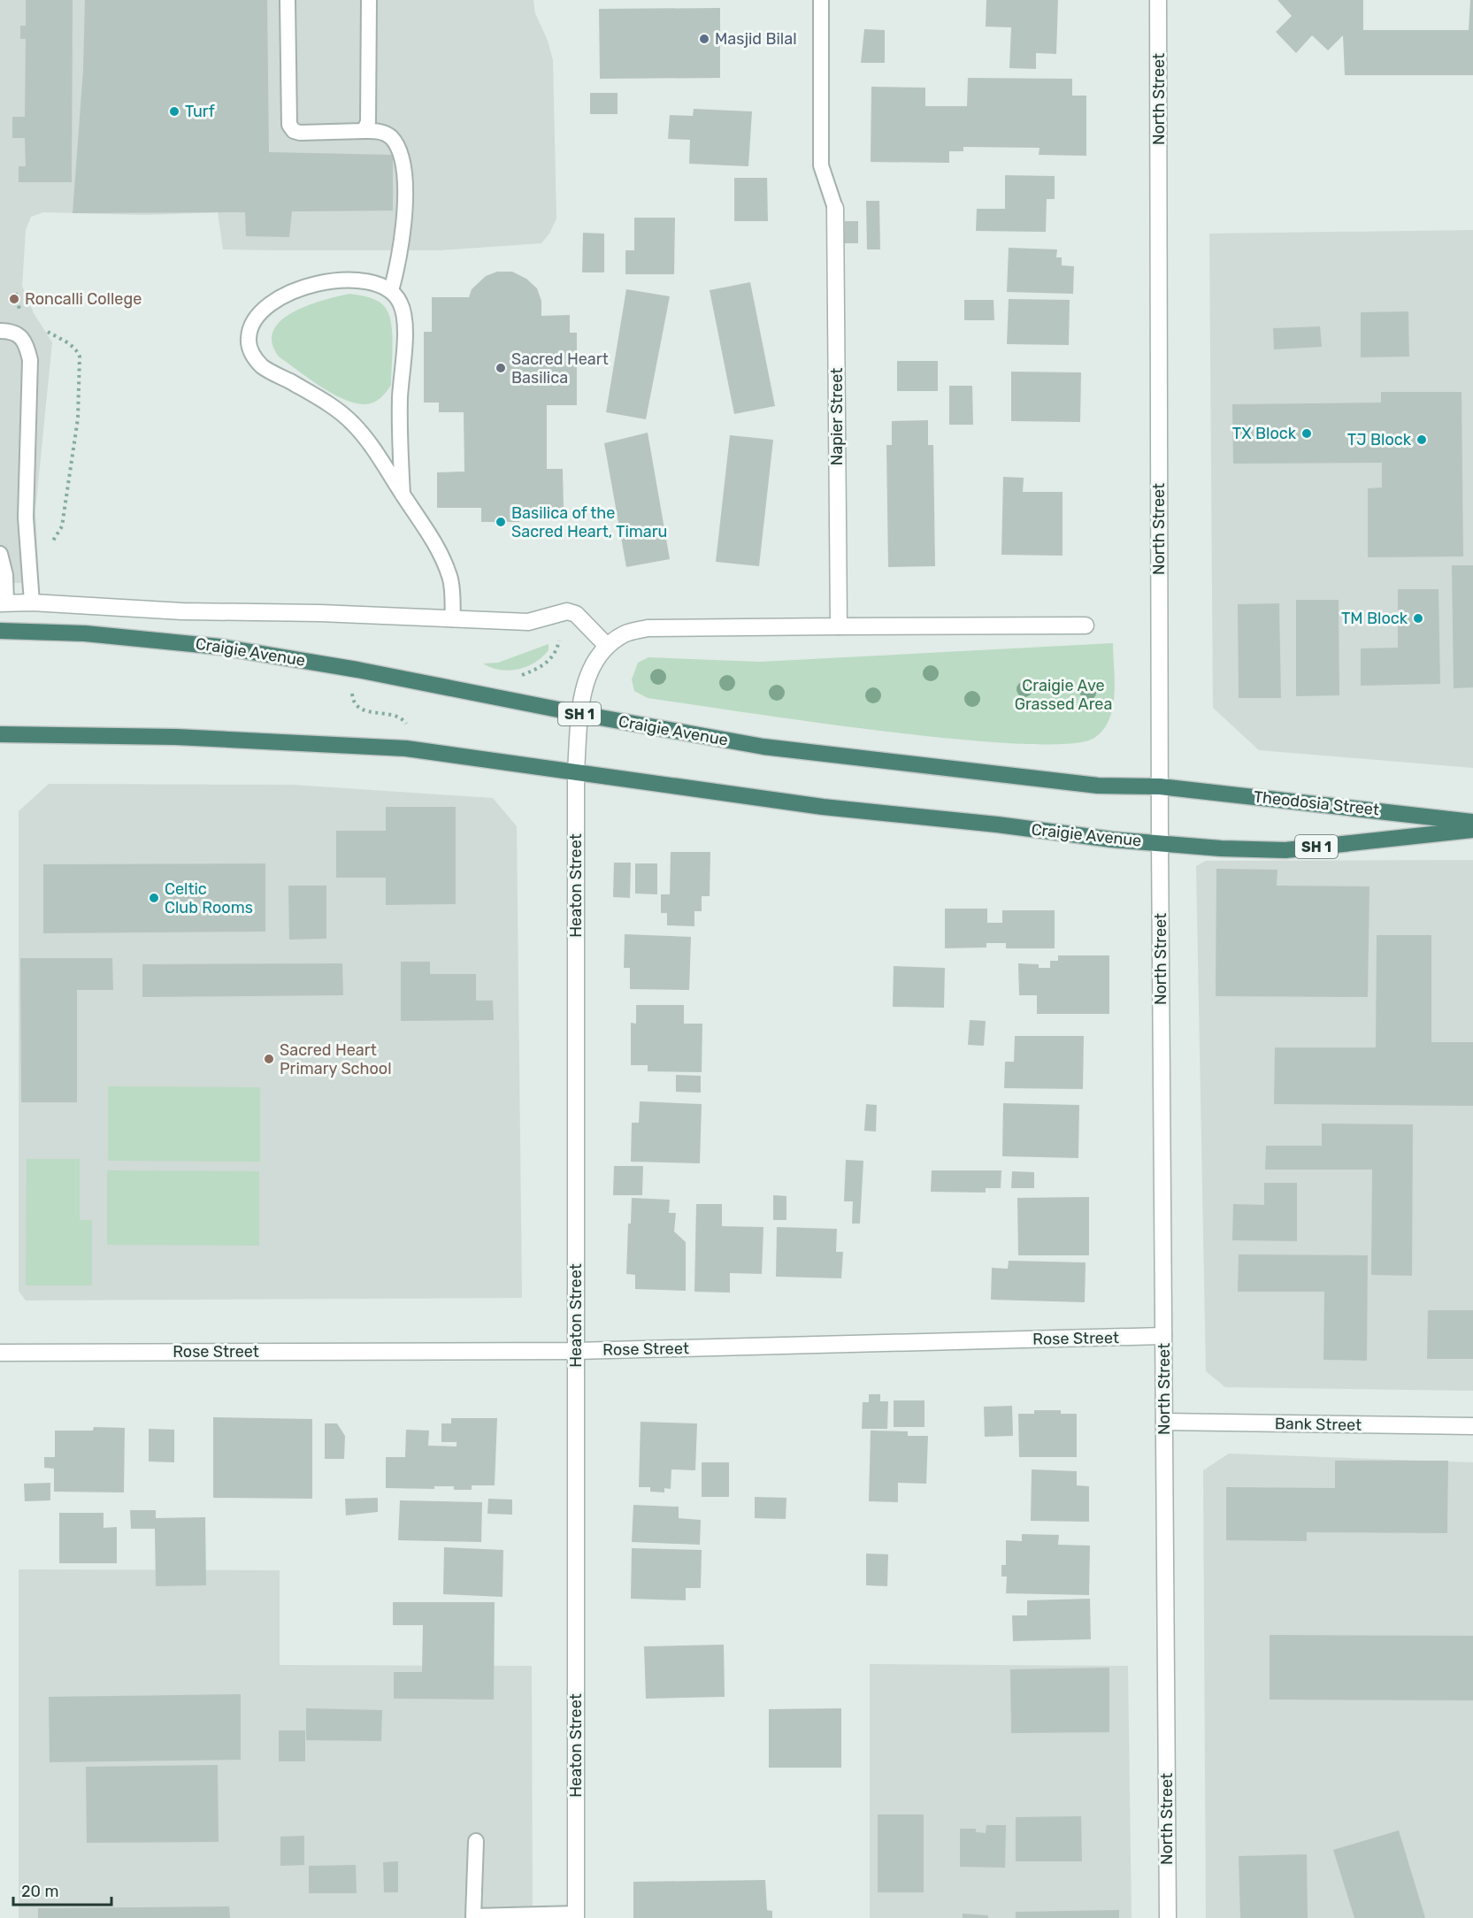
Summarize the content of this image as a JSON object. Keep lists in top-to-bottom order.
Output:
{
  "streets": {
    "highway": ["Craigie Avenue", "SH 1", "Theodosia Street"],
    "street": [
      "North Street",
      "Napier Street",
      "Heaton Street",
      "Rose Street",
      "Bank Street"
    ]
  },
  "crossings": [
    ["North Street", "Craigie Avenue"],
    ["North Street", "Theodosia Street"],
    ["North Street", "Rose Street"],
    ["North Street", "Bank Street"],
    ["Craigie Avenue", "Theodosia Street"],
    ["Craigie Avenue", "Heaton Street"],
    ["Heaton Street", "Rose Street"]
  ],
  "parks": ["Craigie Ave Grassed Area"],
  "places": [
    "Masjid Bilal",
    "Turf",
    "Roncalli College",
    "Sacred Heart Basilica",
    "TX Block",
    "TJ Block",
    "Basilica of the Sacred Heart, Timaru",
    "TM Block",
    "Celtic Club Rooms",
    "Sacred Heart Primary School"
  ],
  "scale_bar": "20 m"
}
